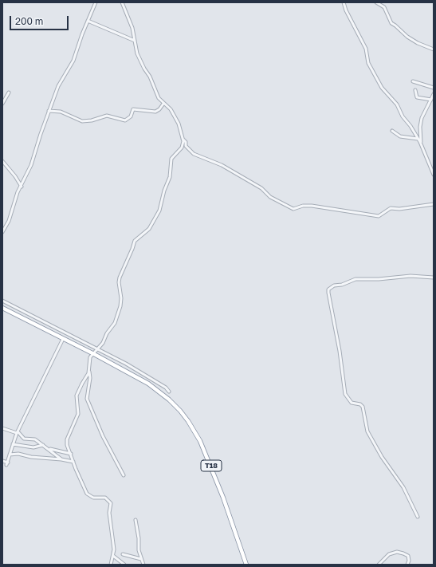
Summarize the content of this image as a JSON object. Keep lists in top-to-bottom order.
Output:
{
  "streets": {
    "highway": ["T18"]
  },
  "scale_bar": "200 m"
}
